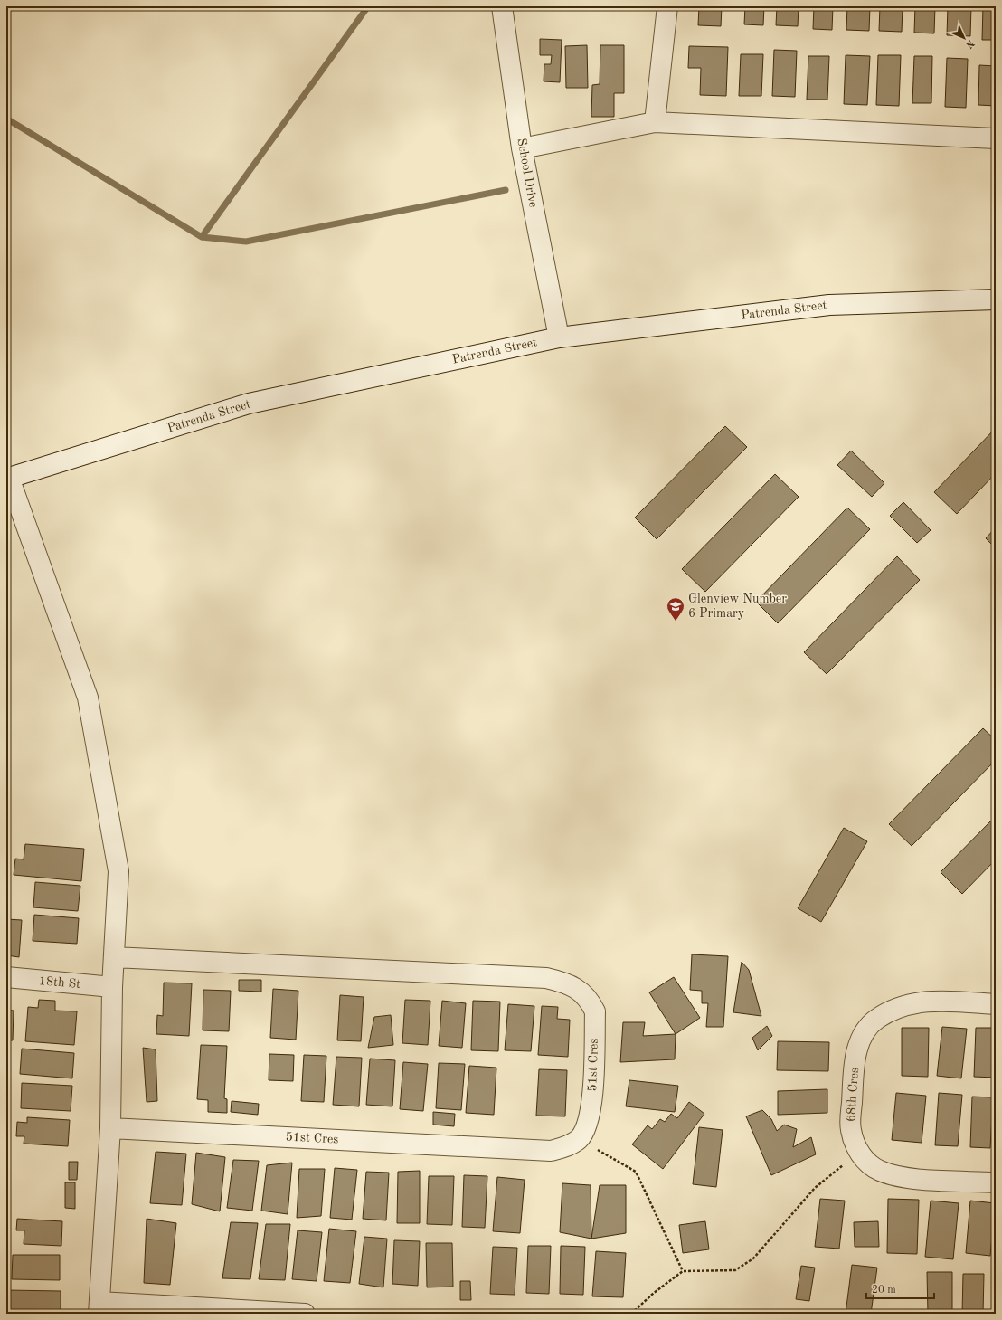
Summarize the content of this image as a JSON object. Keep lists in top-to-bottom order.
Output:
{
  "streets": {
    "street": [
      "School Drive",
      "Patrenda Street",
      "18th St",
      "51st Cres",
      "68th Cres"
    ]
  },
  "crossings": [
    ["School Drive", "Patrenda Street"]
  ],
  "places": {
    "school or university": ["Glenview Number 6 Primary"]
  },
  "scale_bar": "20 m",
  "north": "bottom right"
}
